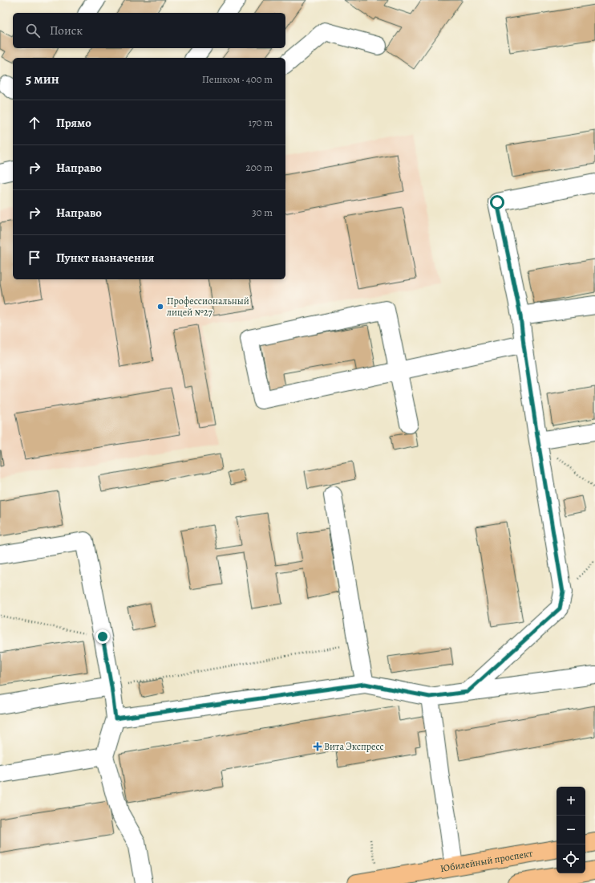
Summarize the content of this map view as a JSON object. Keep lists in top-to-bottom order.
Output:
{
  "streets": {
    "main road": ["Юбилейный проспект"]
  },
  "places": {
    "other": ["Профессиональный лицей №27"],
    "health": ["Вита Экспресс"]
  },
  "page": {
    "search": "Поиск",
    "heading": ["5 мин", "Пешком · 400 m"],
    "list": [
      ["Прямо", "170 m"],
      ["Направо", "200 m"],
      ["Направо", "30 m"],
      "Пункт назначения"
    ],
    "map_buttons": ["+", "−"]
  }
}
